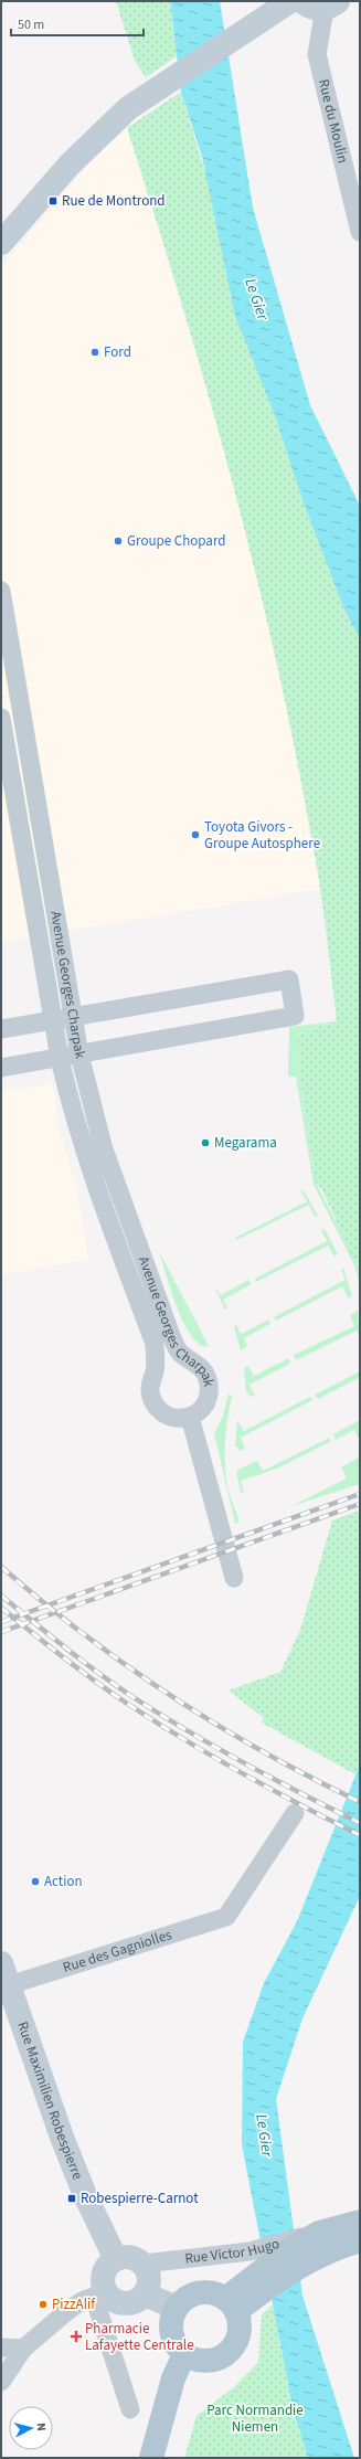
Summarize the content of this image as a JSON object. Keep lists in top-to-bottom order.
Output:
{
  "streets": {
    "main road": ["Rue Maximilien Robespierre", "Rue Victor Hugo"],
    "street": ["Rue du Moulin", "Avenue Georges Charpak", "Rue des Gagniolles"]
  },
  "crossings": [
    ["Rue des Gagniolles", "Rue Maximilien Robespierre"],
    ["Rue Maximilien Robespierre", "Rue Victor Hugo"]
  ],
  "water": ["Le Gier"],
  "parks": ["Parc Normandie Niemen"],
  "places": {
    "transit": ["Rue de Montrond", "Robespierre-Carnot"],
    "other": [
      "Ford",
      "Groupe Chopard",
      "Toyota Givors - Groupe Autosphere",
      "Megarama",
      "Action",
      "PizzAlif"
    ],
    "health": ["Pharmacie Lafayette Centrale"]
  },
  "scale_bar": "50 m",
  "north": "right"
}
